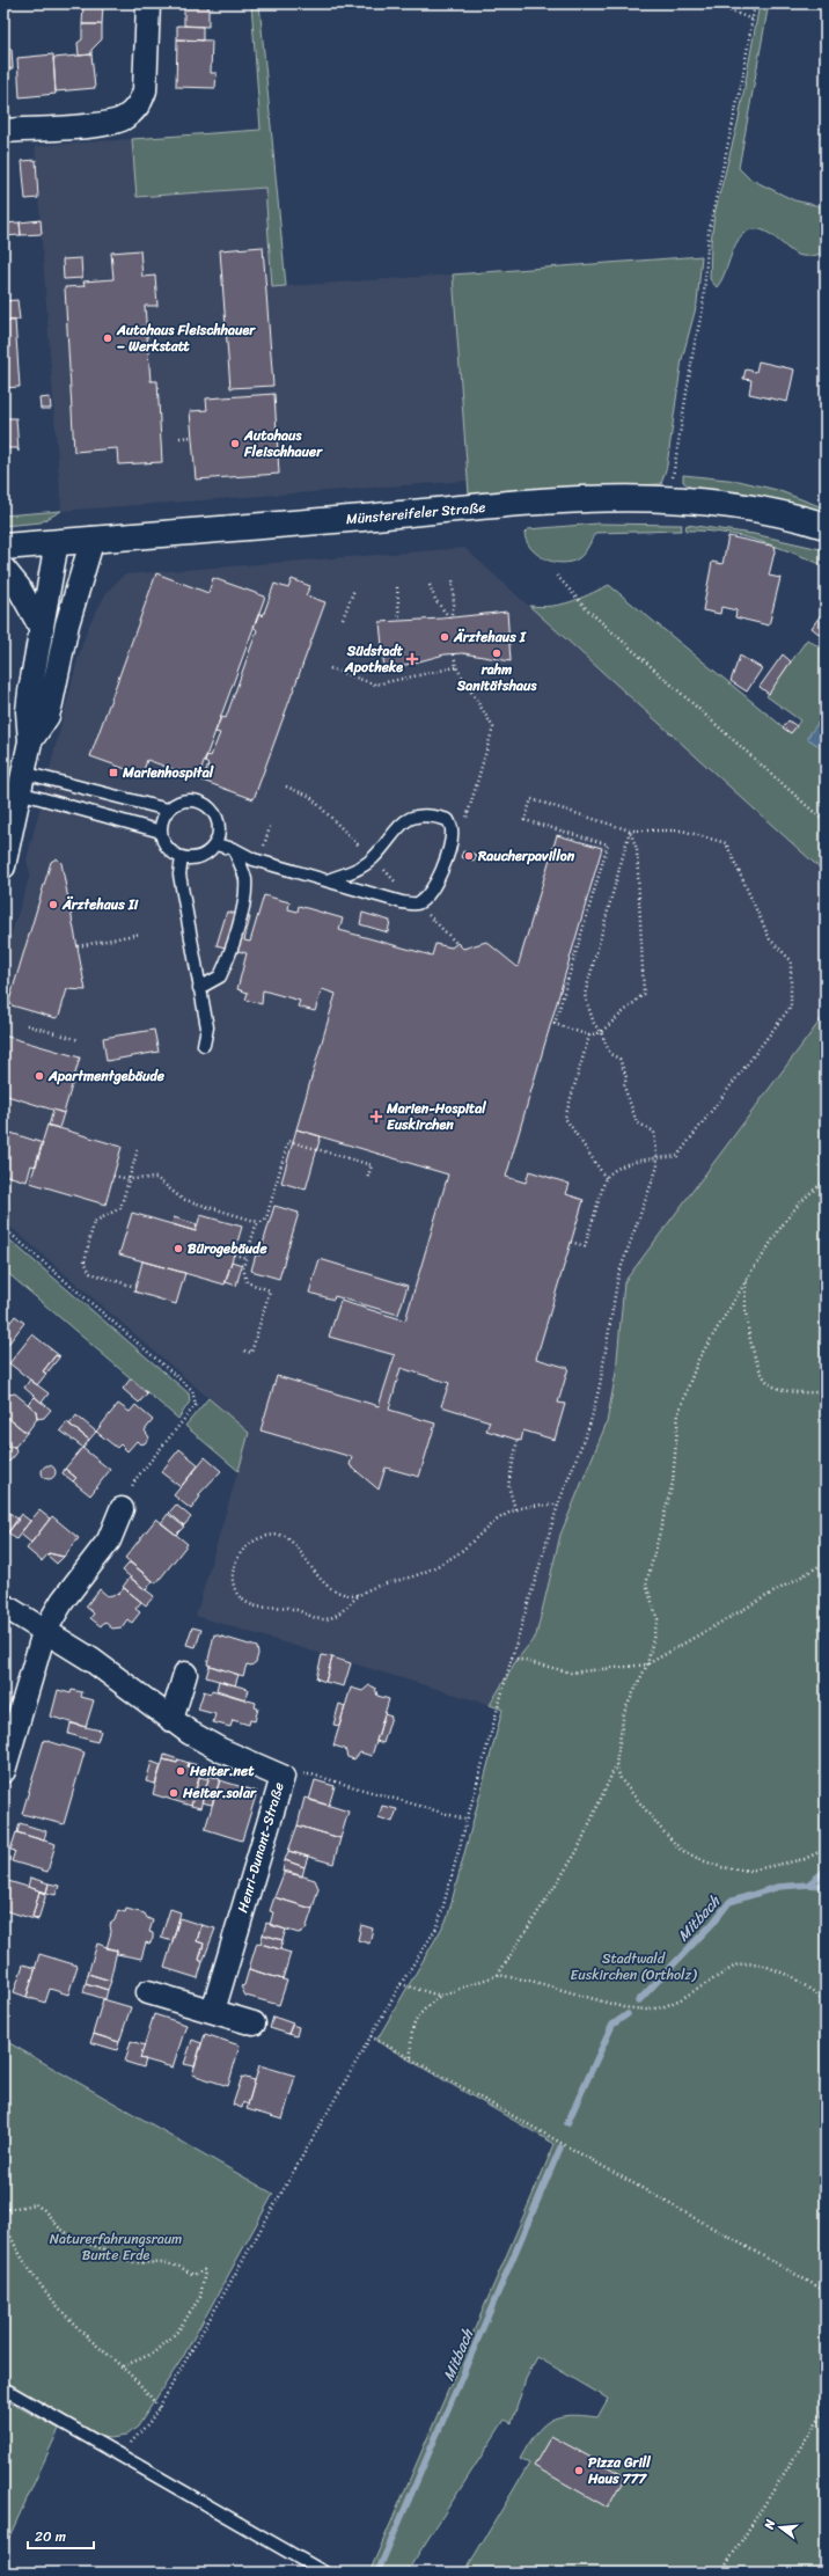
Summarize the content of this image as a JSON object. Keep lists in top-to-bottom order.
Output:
{
  "streets": {
    "street": ["Münstereifeler Straße", "Henri-Dunant-Straße"]
  },
  "water": ["Mitbach"],
  "parks": ["Stadtwald Euskirchen (Ortholz)", "Naturerfahrungsraum Bunte Erde"],
  "places": {
    "other": [
      "Autohaus Fleischhauer – Werkstatt",
      "Autohaus Fleischhauer",
      "Ärztehaus I",
      "rahm Sanitätshaus",
      "Raucherpavillon",
      "Ärztehaus II",
      "Apartmentgebäude",
      "Bürogebäude",
      "Heiter.net",
      "Heiter.solar",
      "Pizza Grill Haus 777"
    ],
    "health": ["Südstadt Apotheke", "Marien-Hospital Euskirchen"],
    "transit": ["Marienhospital"]
  },
  "scale_bar": "20 m",
  "north": "left"
}
